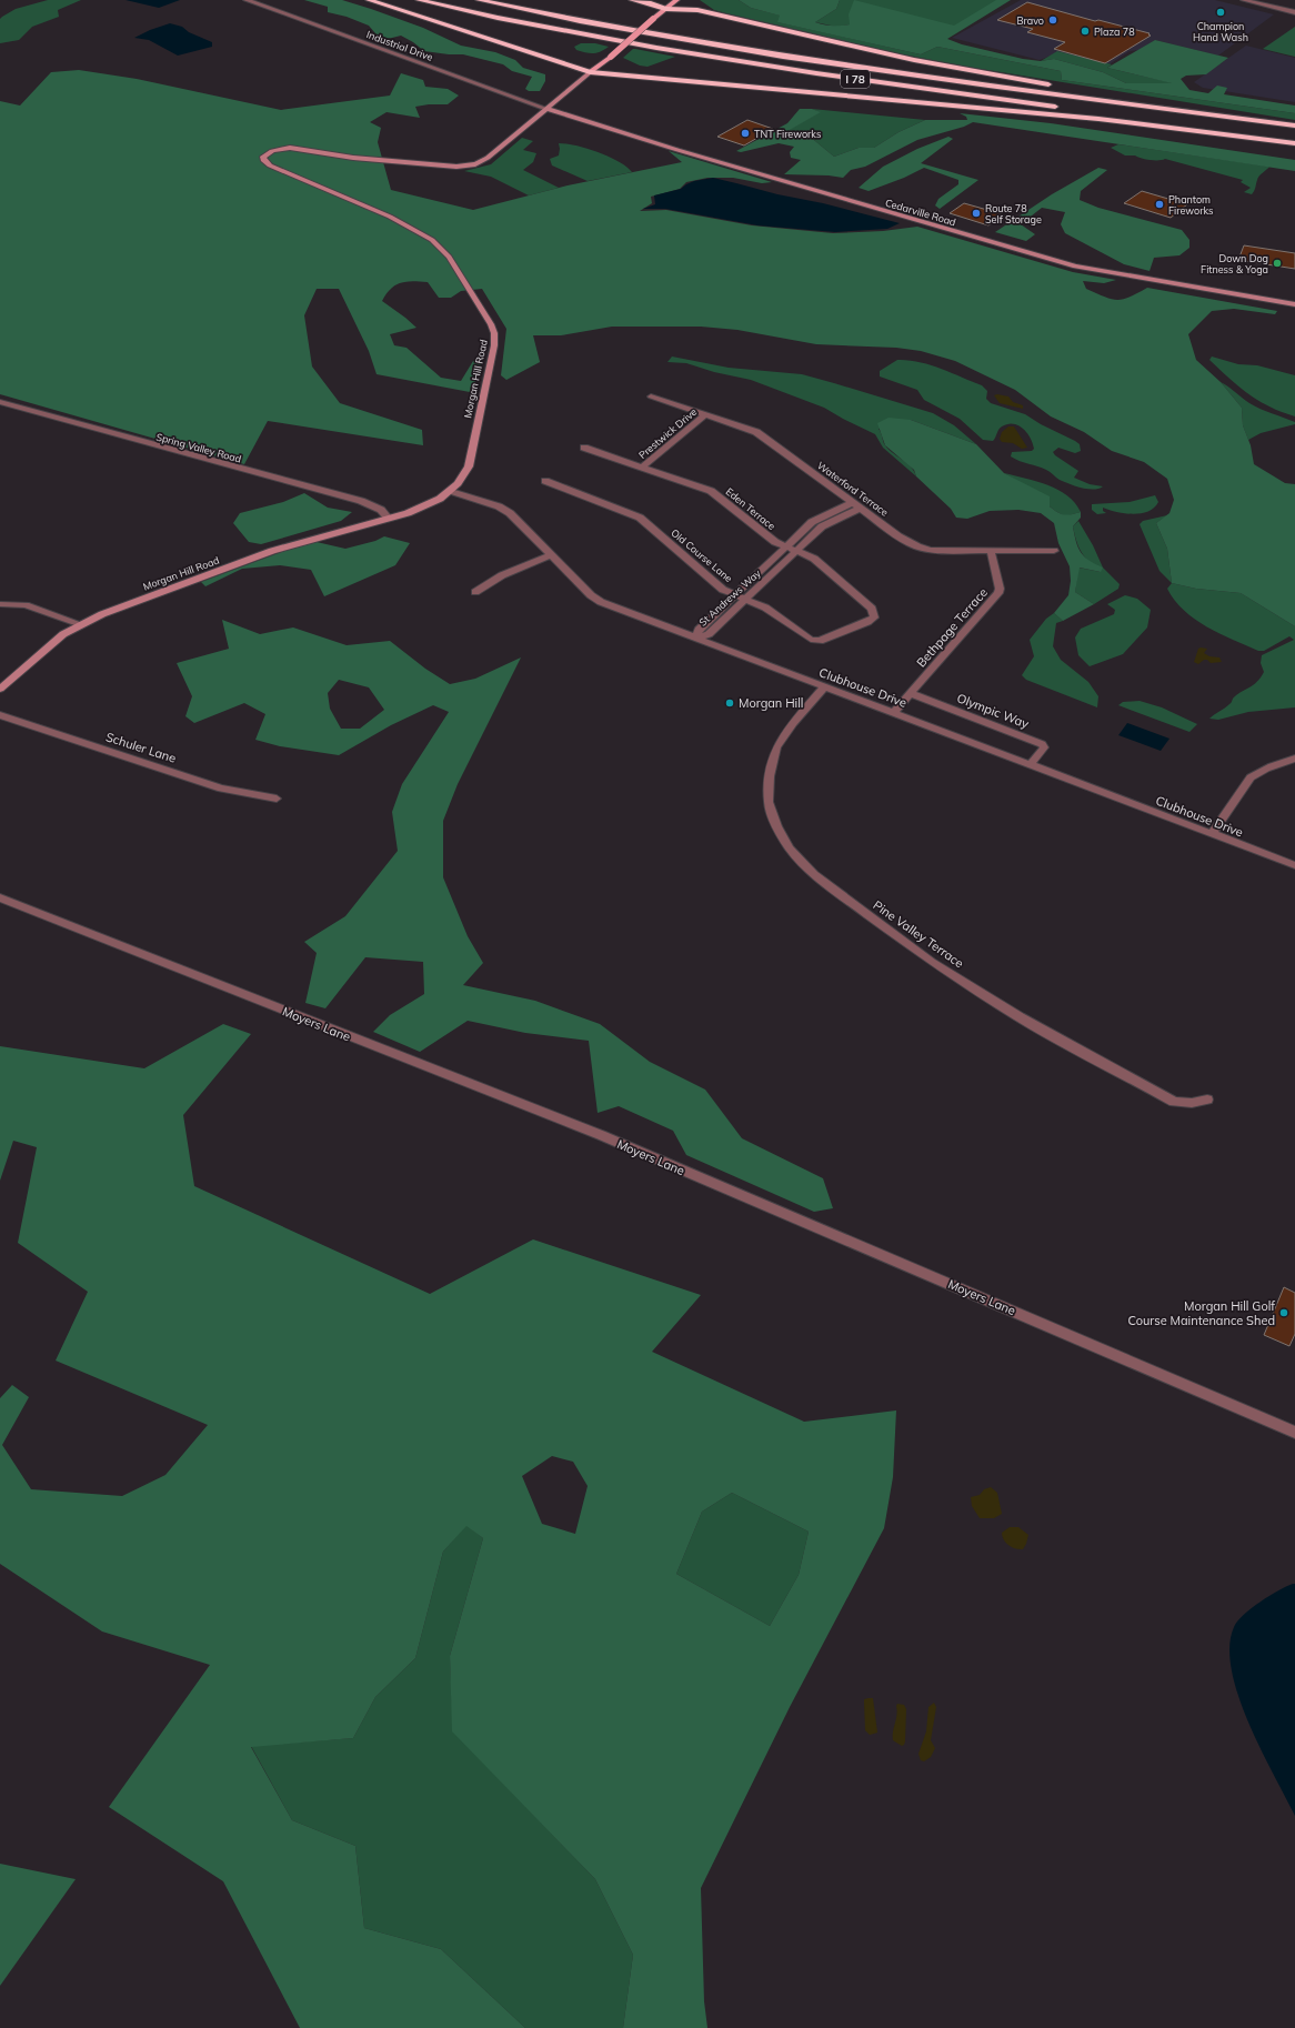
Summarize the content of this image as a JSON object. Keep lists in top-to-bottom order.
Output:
{
  "streets": {
    "highway": ["I 78"],
    "main road": ["Cedarville Road", "Morgan Hill Road"],
    "street": [
      "Industrial Drive",
      "Prestwick Drive",
      "Spring Valley Road",
      "Waterford Terrace",
      "Eden Terrace",
      "Old Course Lane",
      "St Andrews Way",
      "Bethpage Terrace",
      "Clubhouse Drive",
      "Olympic Way",
      "Schuler Lane",
      "Pine Valley Terrace",
      "Moyers Lane"
    ]
  },
  "crossings": [
    ["Industrial Drive", "Cedarville Road"],
    ["Industrial Drive", "Morgan Hill Road"],
    ["Cedarville Road", "Morgan Hill Road"],
    ["Morgan Hill Road", "Spring Valley Road"],
    ["Morgan Hill Road", "Clubhouse Drive"],
    ["Prestwick Drive", "Waterford Terrace"],
    ["Prestwick Drive", "Eden Terrace"],
    ["Waterford Terrace", "St Andrews Way"],
    ["Waterford Terrace", "Bethpage Terrace"],
    ["Eden Terrace", "Old Course Lane"],
    ["Eden Terrace", "St Andrews Way"],
    ["Old Course Lane", "St Andrews Way"],
    ["St Andrews Way", "Clubhouse Drive"],
    ["Bethpage Terrace", "Clubhouse Drive"],
    ["Bethpage Terrace", "Olympic Way"],
    ["Clubhouse Drive", "Olympic Way"],
    ["Clubhouse Drive", "Pine Valley Terrace"]
  ],
  "places": [
    "Champion Hand Wash",
    "Bravo",
    "Plaza 78",
    "TNT Fireworks",
    "Phantom Fireworks",
    "Route 78 Self Storage",
    "Down Dog Fitness & Yoga",
    "Morgan Hill",
    "Morgan Hill Golf Course Maintenance Shed"
  ]
}
